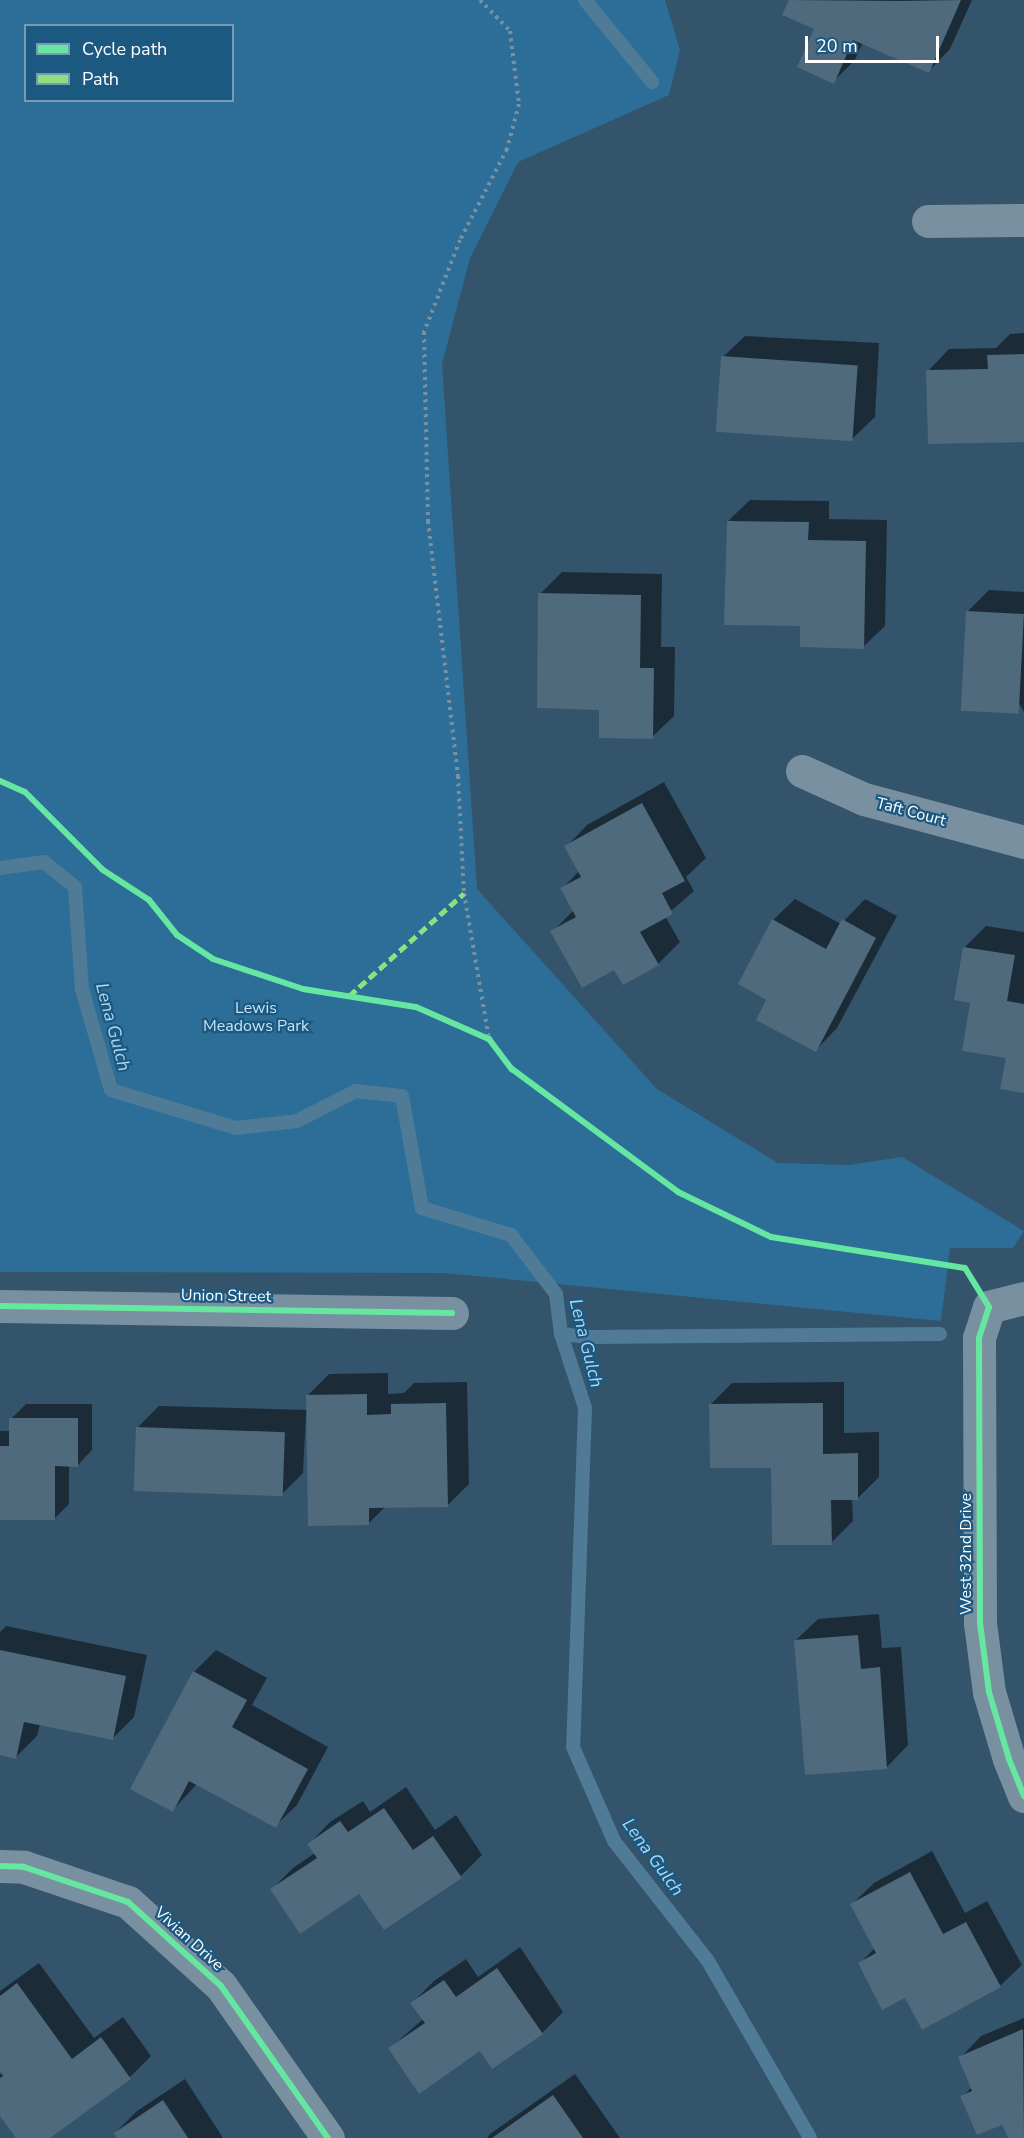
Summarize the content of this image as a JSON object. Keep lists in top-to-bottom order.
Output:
{
  "streets": {
    "street": [
      "Taft Court",
      "Union Street",
      "West 32nd Drive",
      "Vivian Drive"
    ]
  },
  "water": ["Lena Gulch"],
  "parks": ["Lewis Meadows Park"],
  "legend": ["Cycle path", "Path"],
  "scale_bar": "20 m"
}
